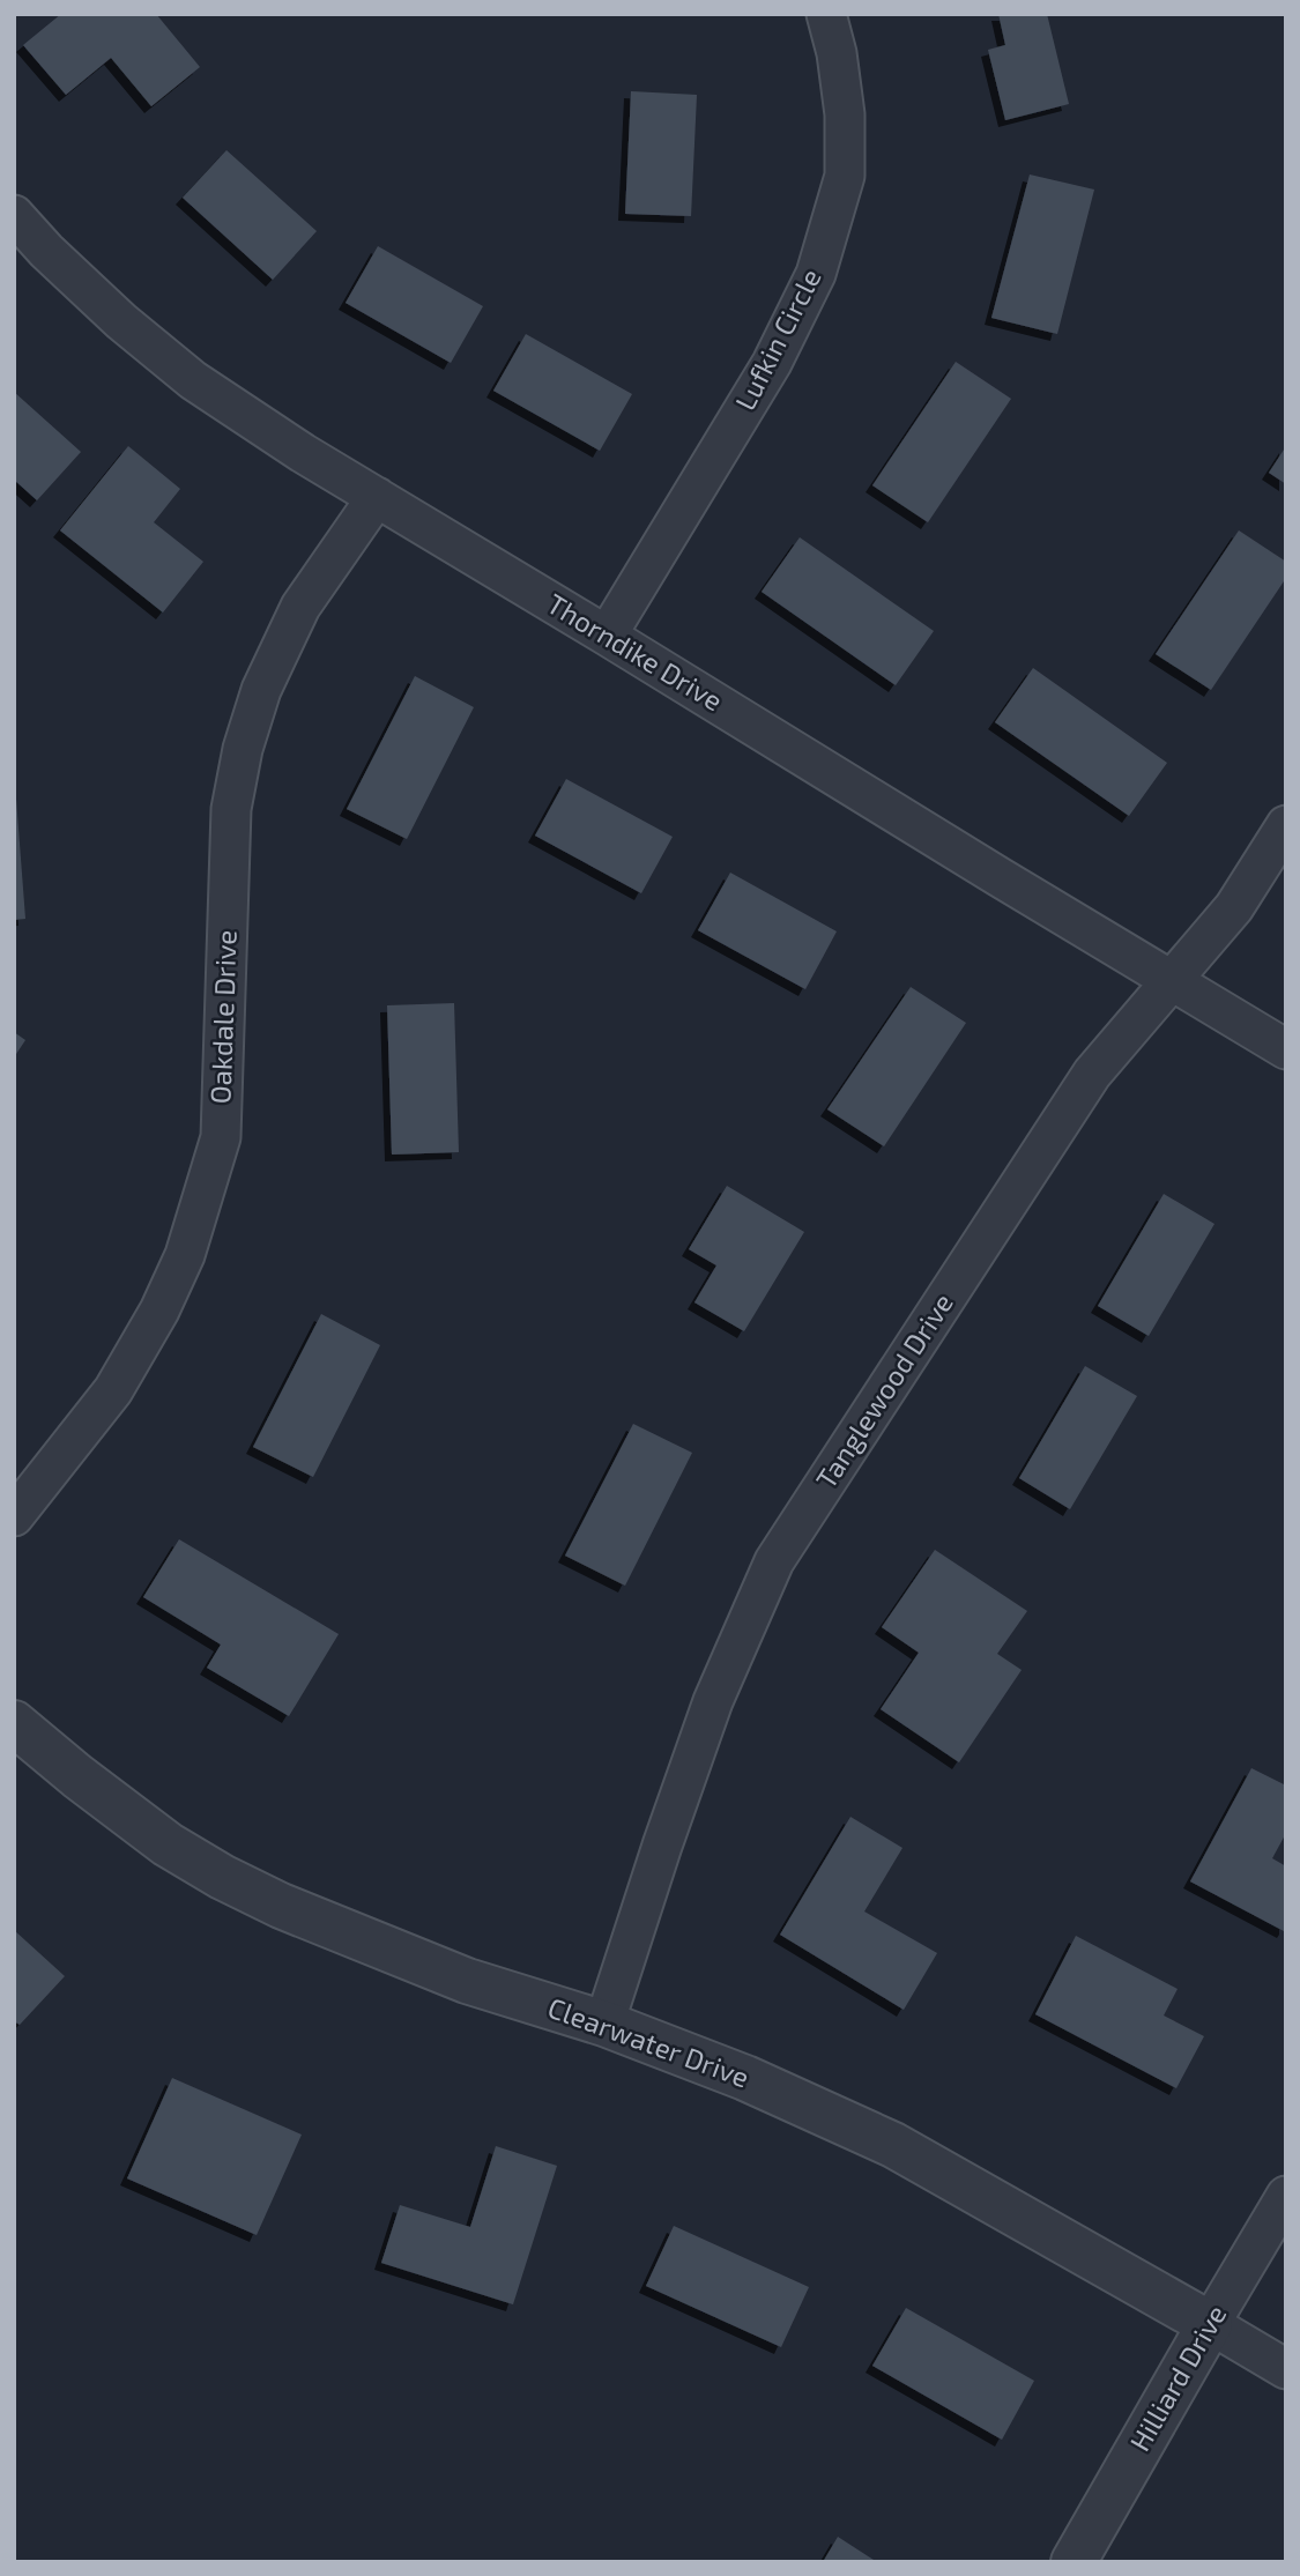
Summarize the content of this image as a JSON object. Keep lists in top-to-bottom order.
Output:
{
  "streets": {
    "street": [
      "Lufkin Circle",
      "Thorndike Drive",
      "Oakdale Drive",
      "Tanglewood Drive",
      "Clearwater Drive",
      "Hilliard Drive"
    ]
  },
  "crossings": [
    ["Lufkin Circle", "Thorndike Drive"],
    ["Thorndike Drive", "Oakdale Drive"],
    ["Thorndike Drive", "Tanglewood Drive"],
    ["Tanglewood Drive", "Clearwater Drive"],
    ["Clearwater Drive", "Hilliard Drive"]
  ]
}
